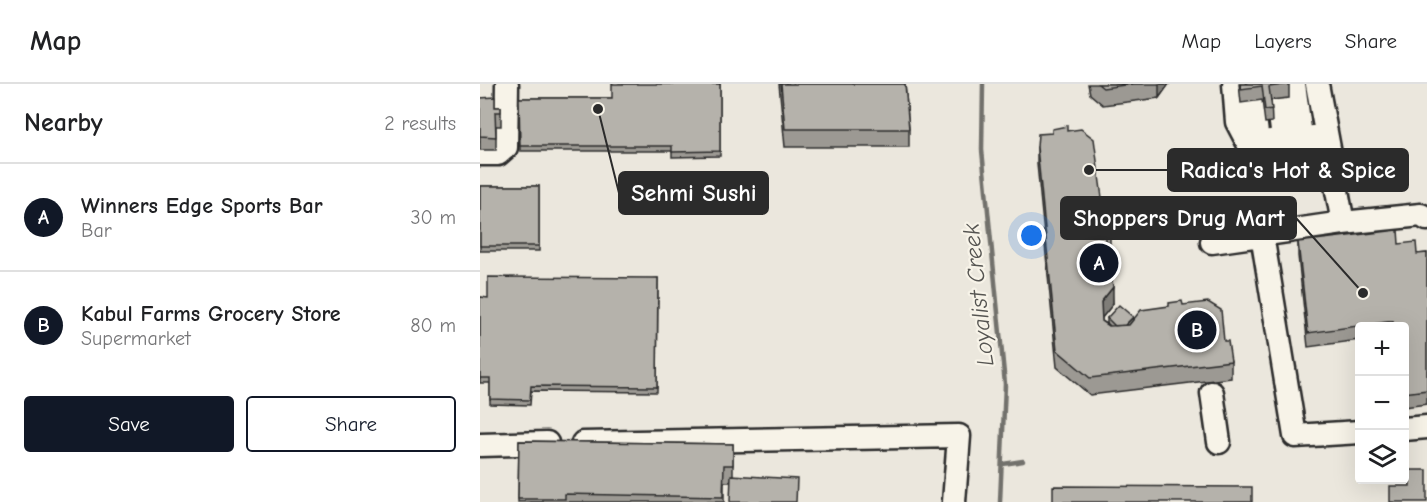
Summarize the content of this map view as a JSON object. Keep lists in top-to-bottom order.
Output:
{
  "water": ["Loyalist Creek"],
  "places": ["Sehmi Sushi", "Radica's Hot & Spice", "Shoppers Drug Mart"],
  "page": {
    "header": "Map",
    "nav": ["Map", "Layers", "Share"],
    "heading": ["Nearby", "2 results"],
    "list": [
      {
        "mark": "A",
        "name": "Winners Edge Sports Bar",
        "note": "Bar",
        "value": "30 m"
      },
      {
        "mark": "B",
        "name": "Kabul Farms Grocery Store",
        "note": "Supermarket",
        "value": "80 m"
      }
    ],
    "pins": ["A", "B"],
    "map_buttons": ["+", "−"],
    "buttons": ["Save", "Share"]
  }
}
